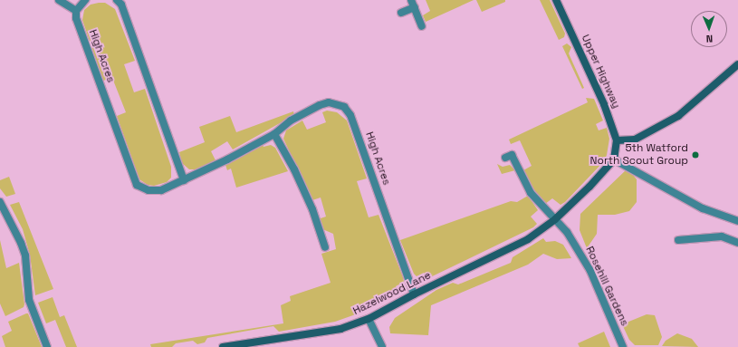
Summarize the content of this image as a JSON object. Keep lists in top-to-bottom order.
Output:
{
  "streets": {
    "street": [
      "High Acres",
      "Upper Highway",
      "Rosehill Gardens",
      "Hazelwood Lane"
    ]
  },
  "crossings": [
    ["High Acres", "Hazelwood Lane"],
    ["Upper Highway", "Hazelwood Lane"],
    ["Rosehill Gardens", "Hazelwood Lane"]
  ],
  "places": ["5th Watford North Scout Group"],
  "north": "bottom"
}
